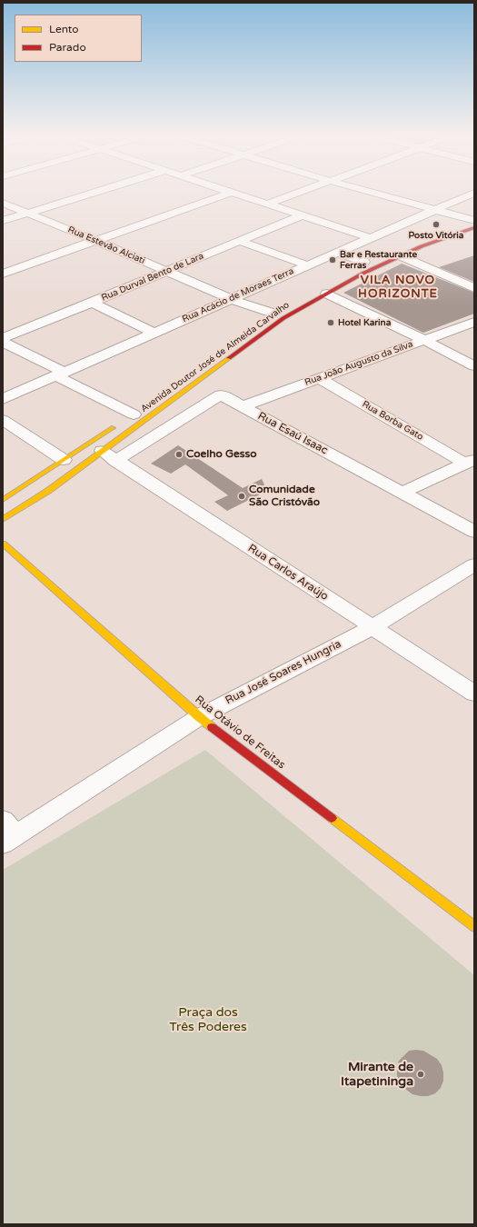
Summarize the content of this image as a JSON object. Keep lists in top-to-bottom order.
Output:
{
  "streets": {
    "main road": ["Avenida Doutor José de Almeida Carvalho", "Rua Otávio de Freitas"],
    "street": [
      "Rua Estevão Alciati",
      "Rua Durval Bento de Lara",
      "Rua Acácio de Moraes Terra",
      "Rua João Augusto da Silva",
      "Rua Borba Gato",
      "Rua Esaú Isaac",
      "Rua Carlos Araújo",
      "Rua José Soares Hungria"
    ]
  },
  "crossings": [
    ["Rua Estevão Alciati", "Rua Durval Bento de Lara"],
    ["Rua Estevão Alciati", "Rua Acácio de Moraes Terra"],
    ["Avenida Doutor José de Almeida Carvalho", "Rua Esaú Isaac"],
    ["Avenida Doutor José de Almeida Carvalho", "Rua Carlos Araújo"],
    ["Rua João Augusto da Silva", "Rua Borba Gato"],
    ["Rua João Augusto da Silva", "Rua Esaú Isaac"],
    ["Rua Esaú Isaac", "Rua Carlos Araújo"],
    ["Rua Carlos Araújo", "Rua José Soares Hungria"],
    ["Rua José Soares Hungria", "Rua Otávio de Freitas"]
  ],
  "districts": ["VILA NOVO HORIZONTE"],
  "parks": ["Praça dos Três Poderes"],
  "places": [
    "Posto Vitória",
    "Bar e Restaurante Ferras",
    "Hotel Karina",
    "Coelho Gesso",
    "Comunidade São Cristóvão",
    "Mirante de Itapetininga"
  ],
  "legend": ["Lento", "Parado"]
}
